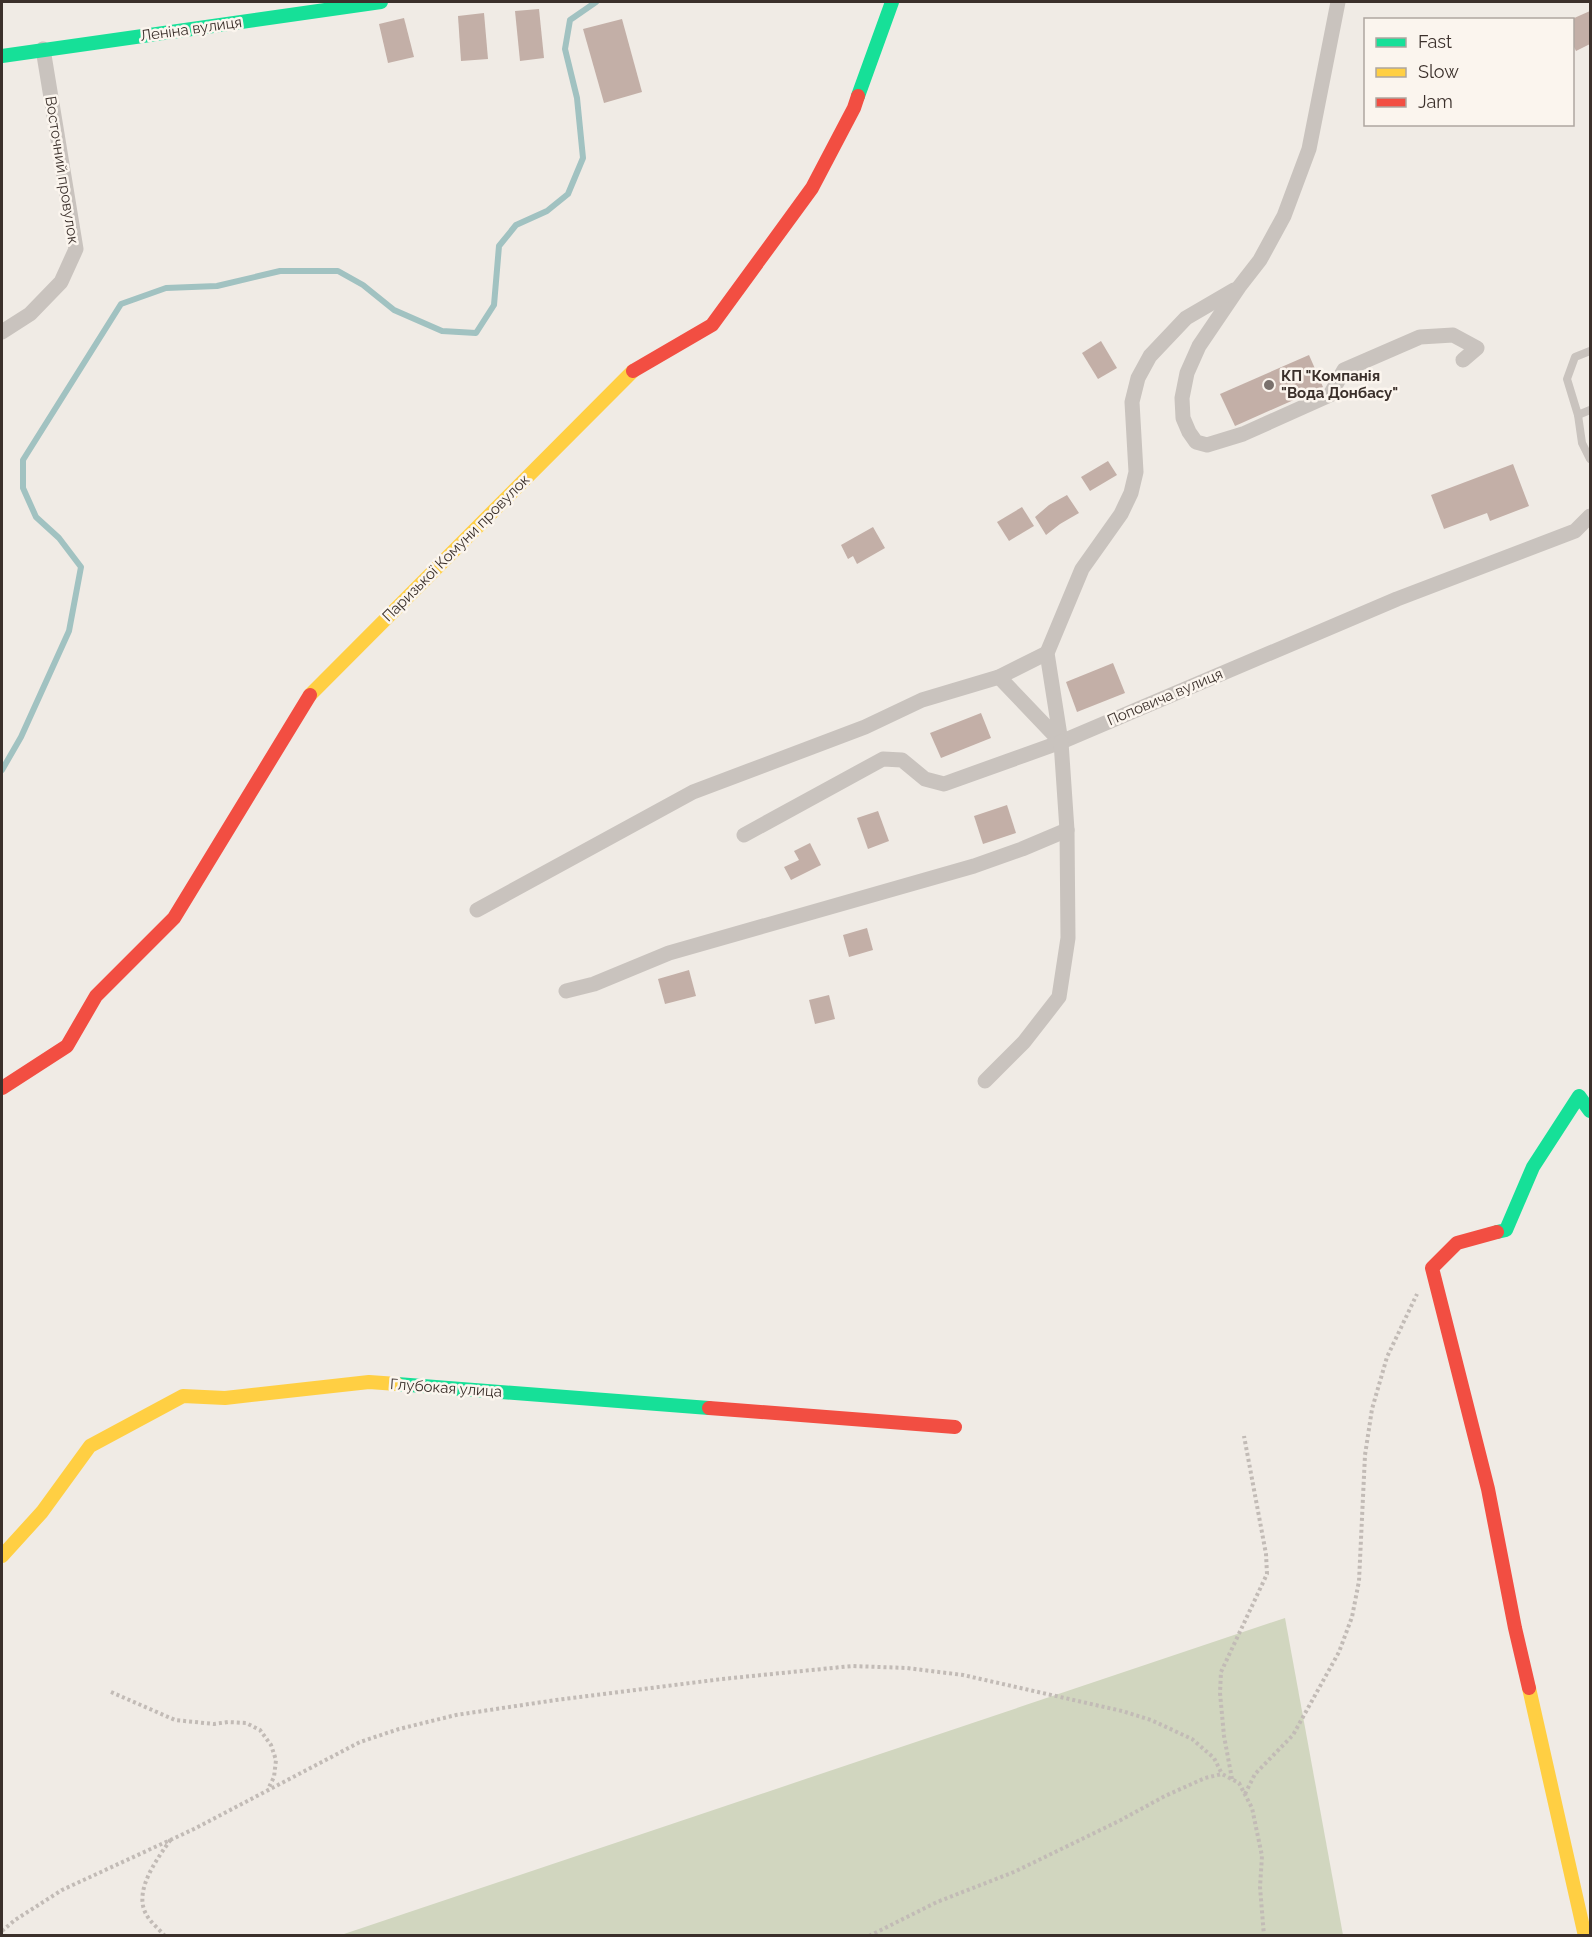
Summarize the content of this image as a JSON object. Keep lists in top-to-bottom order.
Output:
{
  "streets": {
    "street": [
      "Леніна вулиця",
      "Восточний провулок",
      "Паризької Комуни провулок",
      "Поповича вулиця",
      "Глубокая улица"
    ]
  },
  "crossings": [
    ["Леніна вулиця", "Восточний провулок"]
  ],
  "places": ["КП \"Компанія \"Вода Донбасу\""],
  "legend": ["Fast", "Slow", "Jam"]
}
